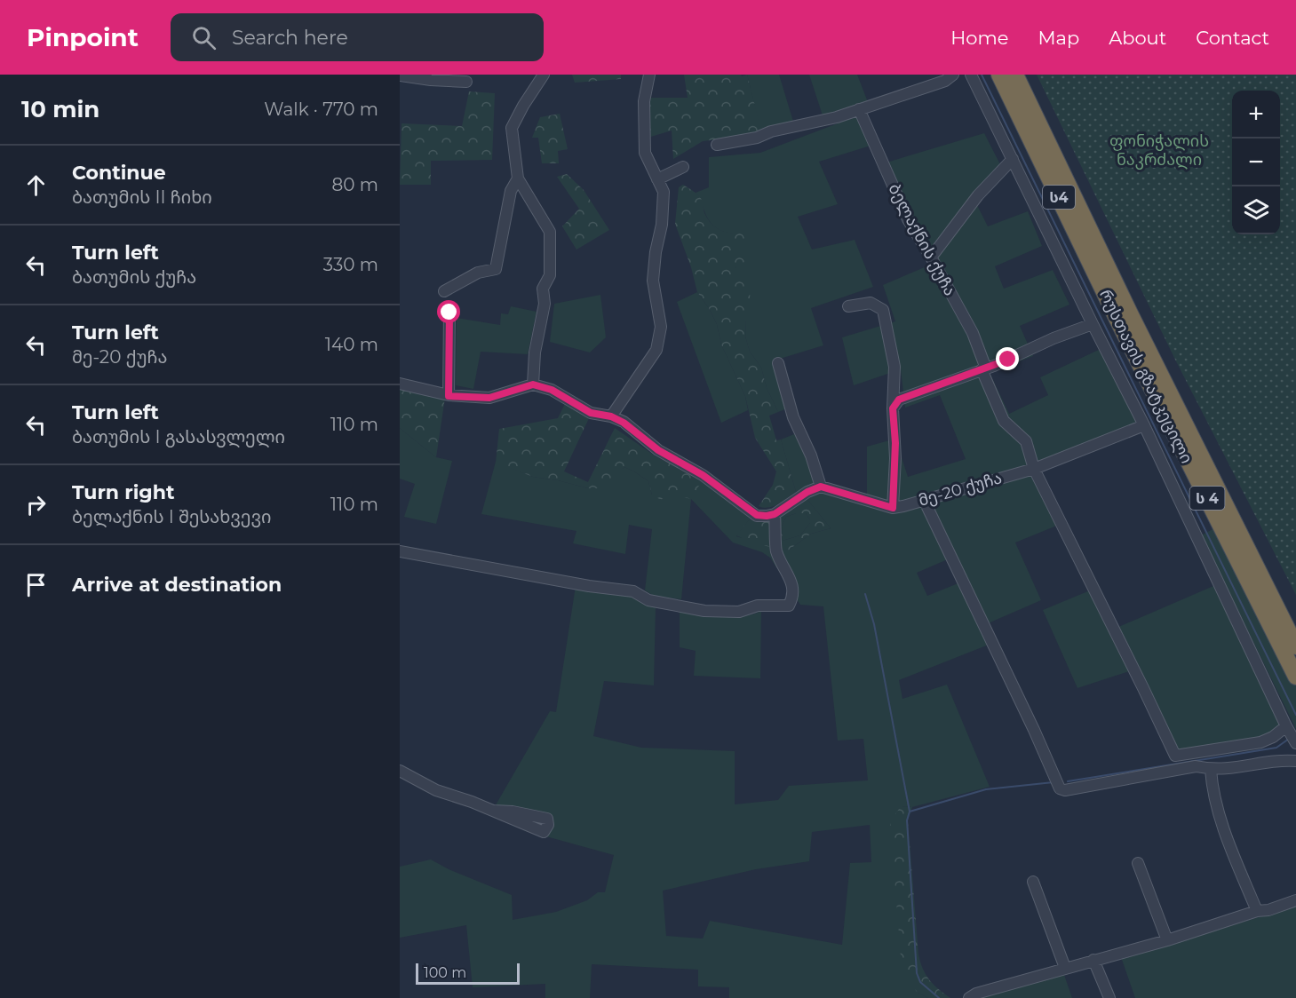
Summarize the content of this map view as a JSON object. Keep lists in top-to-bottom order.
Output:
{
  "streets": {
    "highway": ["ს4", "რუსთავის გზატკეცილი", "ს 4"],
    "street": ["ბელაქნის ქუჩა", "მე-20 ქუჩა"]
  },
  "crossings": [
    ["ბელაქნის ქუჩა", "მე-20 ქუჩა"]
  ],
  "parks": ["ფონიჭალის ნაკრძალი"],
  "scale_bar": "100 m",
  "page": {
    "header": "Pinpoint",
    "search": "Search here",
    "nav": [
      "Home",
      "Map",
      "About",
      "Contact"
    ],
    "heading": ["10 min", "Walk · 770 m"],
    "map_buttons": ["+", "−"],
    "list": [
      ["Continue", "ბათუმის II ჩიხი", "80 m"],
      ["Turn left", "ბათუმის ქუჩა", "330 m"],
      ["Turn left", "მე-20 ქუჩა", "140 m"],
      ["Turn left", "ბათუმის I გასასვლელი", "110 m"],
      ["Turn right", "ბელაქნის I შესახვევი", "110 m"],
      "Arrive at destination"
    ],
    "scale": "100 m"
  }
}
